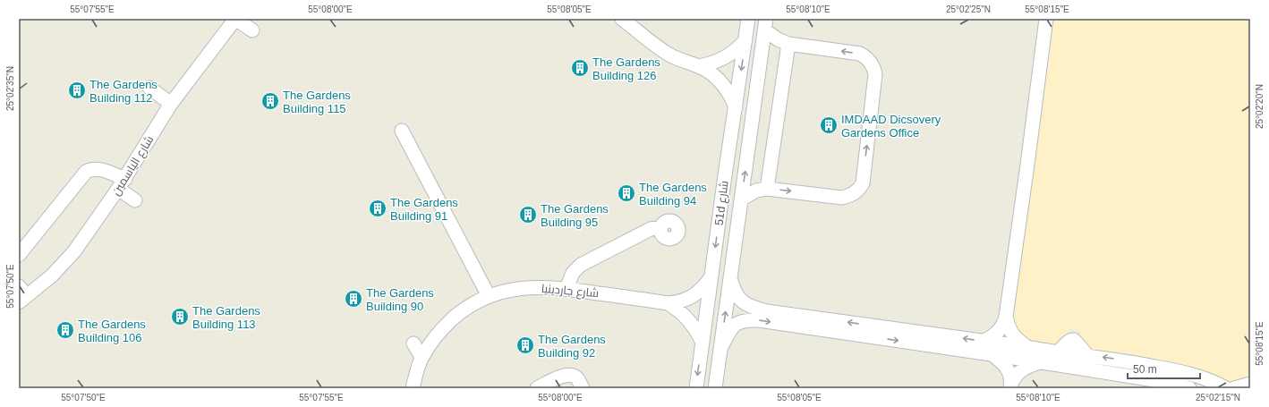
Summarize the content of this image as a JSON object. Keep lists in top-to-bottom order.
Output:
{
  "streets": {
    "street": ["شارع الياسمين", "51d شارع", "شارع جاردينيا"]
  },
  "crossings": [
    ["51d شارع", "شارع جاردينيا"]
  ],
  "places": {
    "building": [
      "The Gardens Building 126",
      "The Gardens Building 112",
      "The Gardens Building 115",
      "IMDAAD Dicsovery Gardens Office",
      "The Gardens Building 94",
      "The Gardens Building 91",
      "The Gardens Building 95",
      "The Gardens Building 90",
      "The Gardens Building 113",
      "The Gardens Building 106",
      "The Gardens Building 92"
    ]
  },
  "scale_bar": "50 m",
  "coordinates": [
    "55°07'55\"E",
    "55°08'00\"E",
    "55°08'05\"E",
    "55°08'10\"E",
    "25°02'25\"N",
    "55°08'15\"E",
    "25°02'35\"N",
    "25°02'20\"N",
    "55°07'50\"E",
    "25°02'15\"N"
  ]
}
